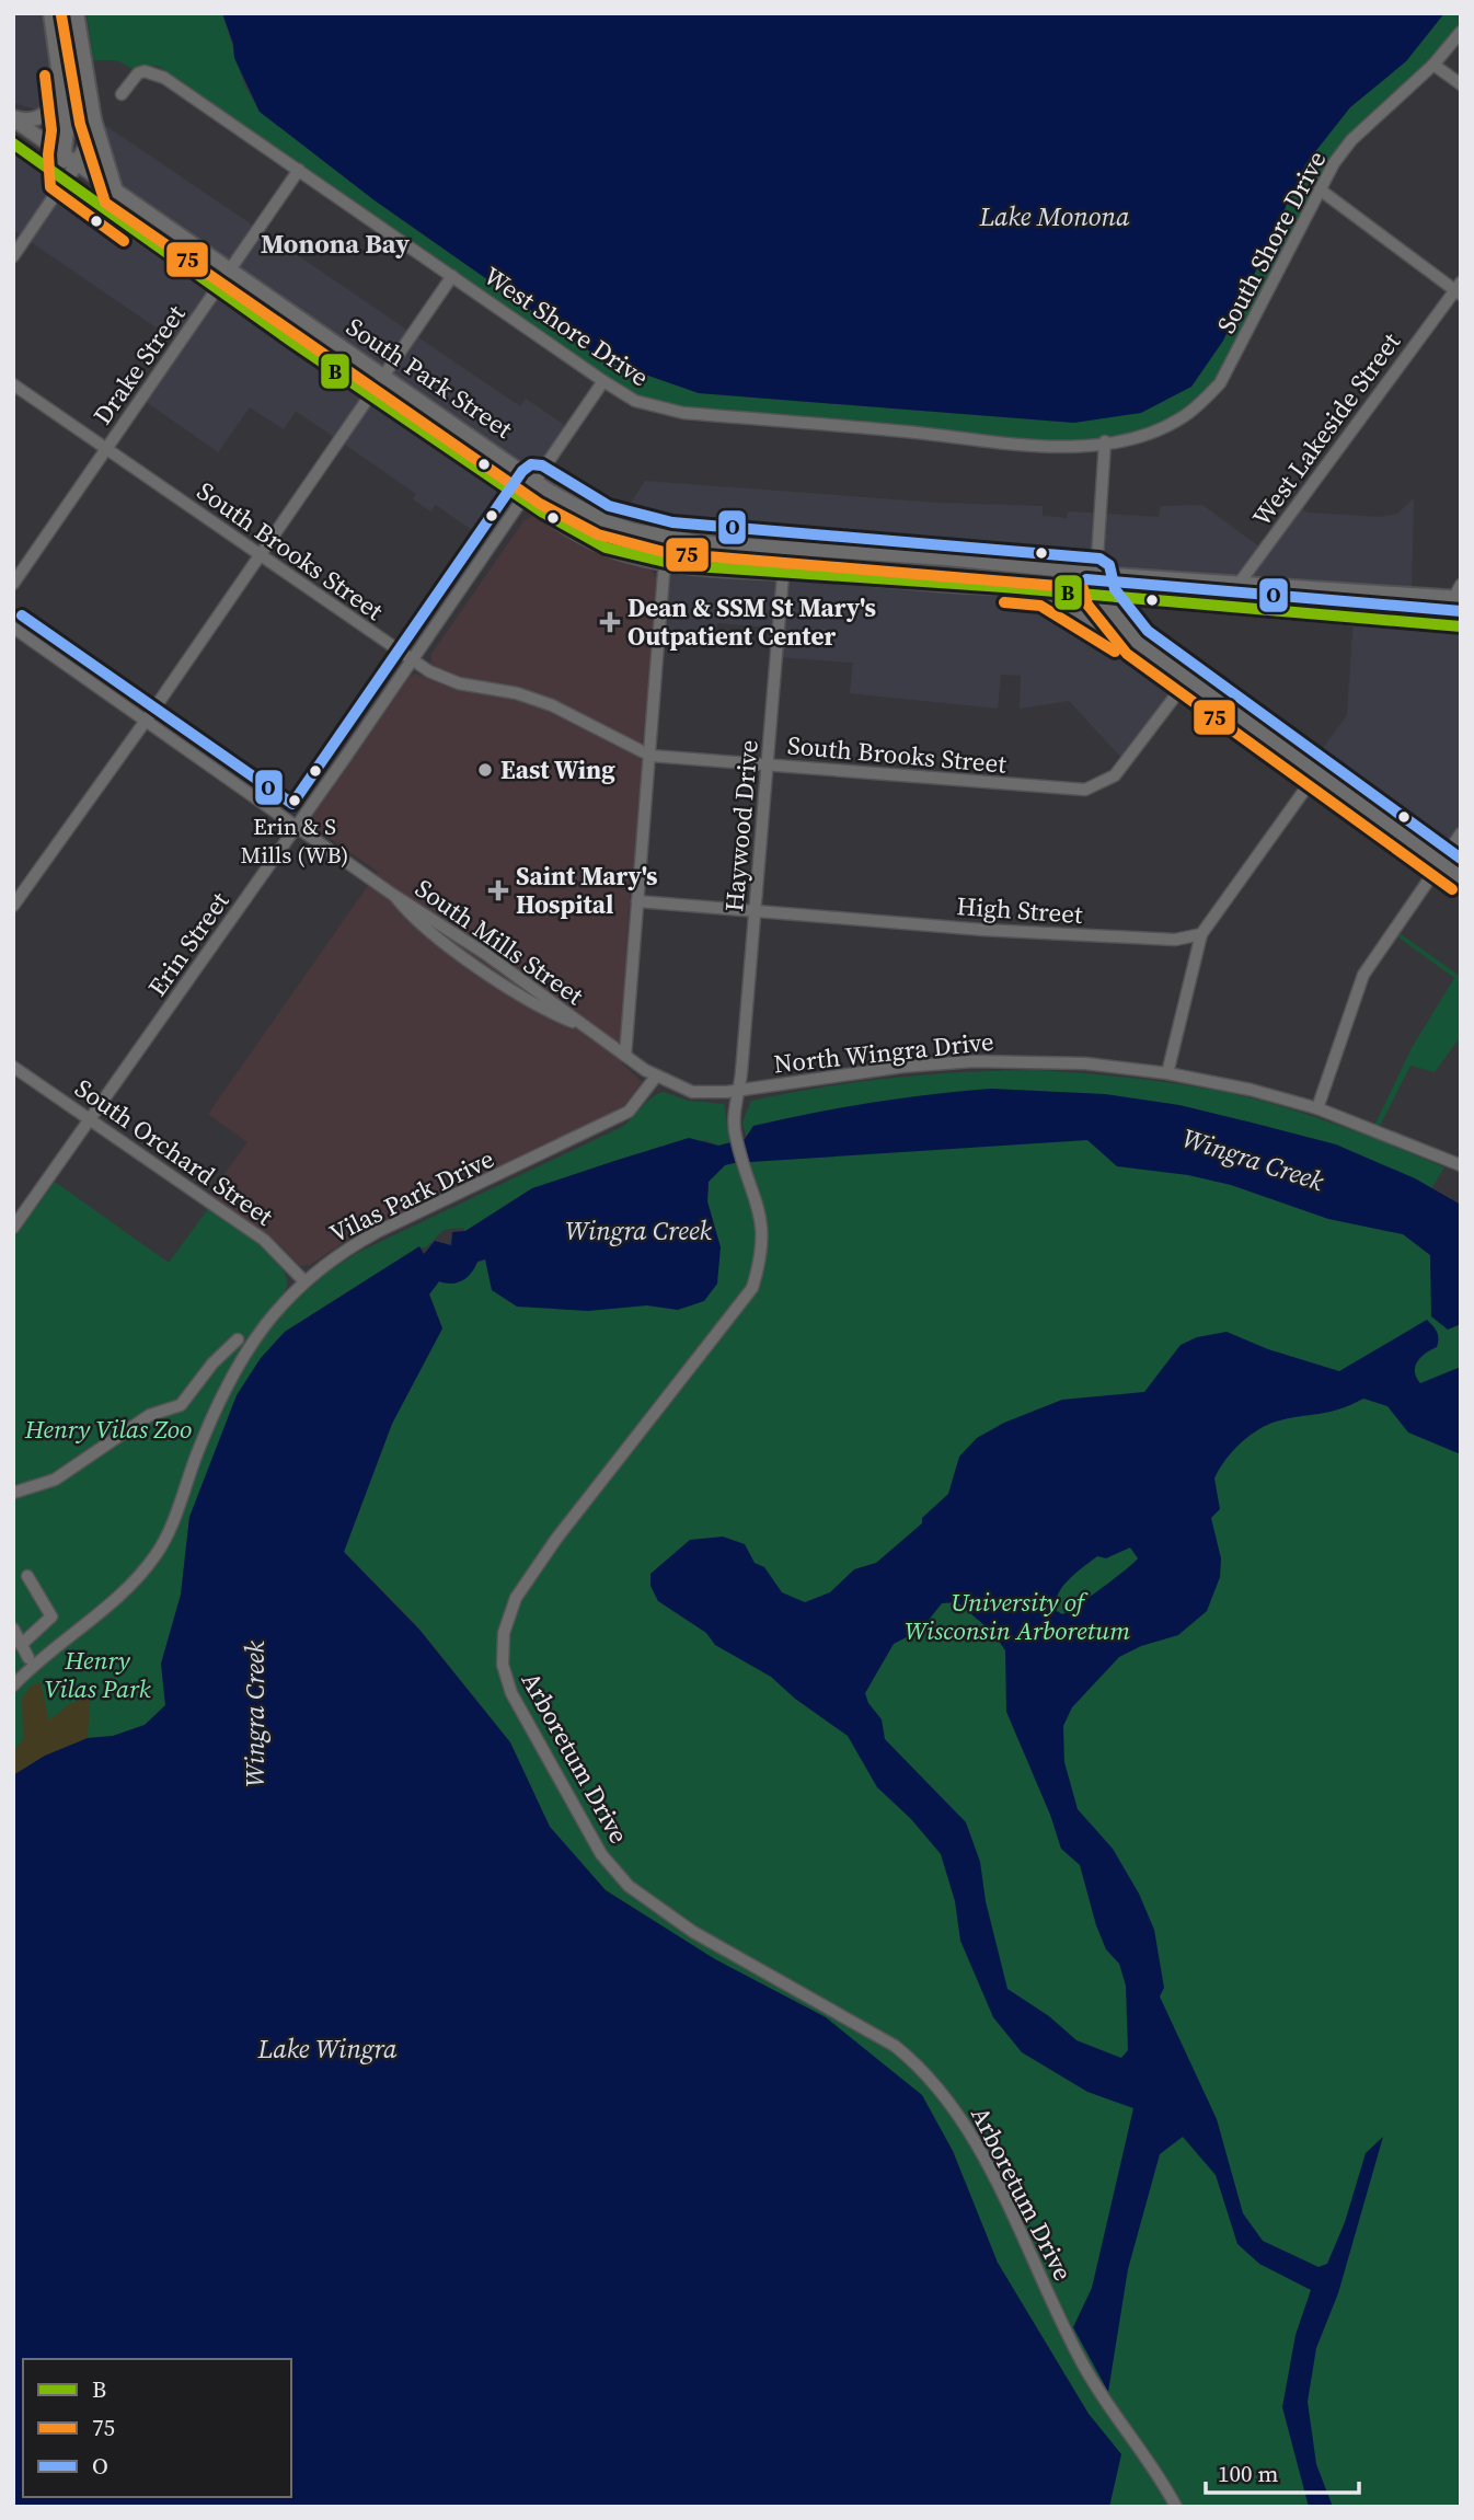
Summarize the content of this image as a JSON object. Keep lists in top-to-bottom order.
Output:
{
  "streets": {
    "main road": ["South Park Street"],
    "street": [
      "South Shore Drive",
      "West Shore Drive",
      "Drake Street",
      "West Lakeside Street",
      "South Brooks Street",
      "Haywood Drive",
      "High Street",
      "South Mills Street",
      "Erin Street",
      "North Wingra Drive",
      "South Orchard Street",
      "Vilas Park Drive",
      "Arboretum Drive"
    ]
  },
  "crossings": [
    ["South Shore Drive", "West Shore Drive"],
    ["West Shore Drive", "Drake Street"],
    ["West Shore Drive", "Erin Street"],
    ["Drake Street", "South Park Street"],
    ["Drake Street", "South Brooks Street"],
    ["South Park Street", "West Lakeside Street"],
    ["South Park Street", "Haywood Drive"],
    ["South Park Street", "Erin Street"],
    ["South Brooks Street", "Haywood Drive"],
    ["South Brooks Street", "Erin Street"],
    ["Haywood Drive", "High Street"],
    ["Haywood Drive", "North Wingra Drive"],
    ["Haywood Drive", "Arboretum Drive"],
    ["South Mills Street", "Erin Street"],
    ["South Mills Street", "North Wingra Drive"],
    ["South Mills Street", "Vilas Park Drive"],
    ["Erin Street", "South Orchard Street"],
    ["South Orchard Street", "Vilas Park Drive"]
  ],
  "districts": ["Monona Bay"],
  "water": ["Lake Monona", "Wingra Creek", "Lake Wingra"],
  "parks": ["Henry Vilas Zoo", "University of Wisconsin Arboretum", "Henry Vilas Park"],
  "places": {
    "health": ["Dean & SSM St Mary's Outpatient Center", "Saint Mary's Hospital"],
    "other": ["East Wing", "Erin & S Mills (WB)"]
  },
  "lines": ["transit line 75", "transit line B", "transit line O"],
  "legend": ["B", "75", "O"],
  "scale_bar": "100 m"
}
